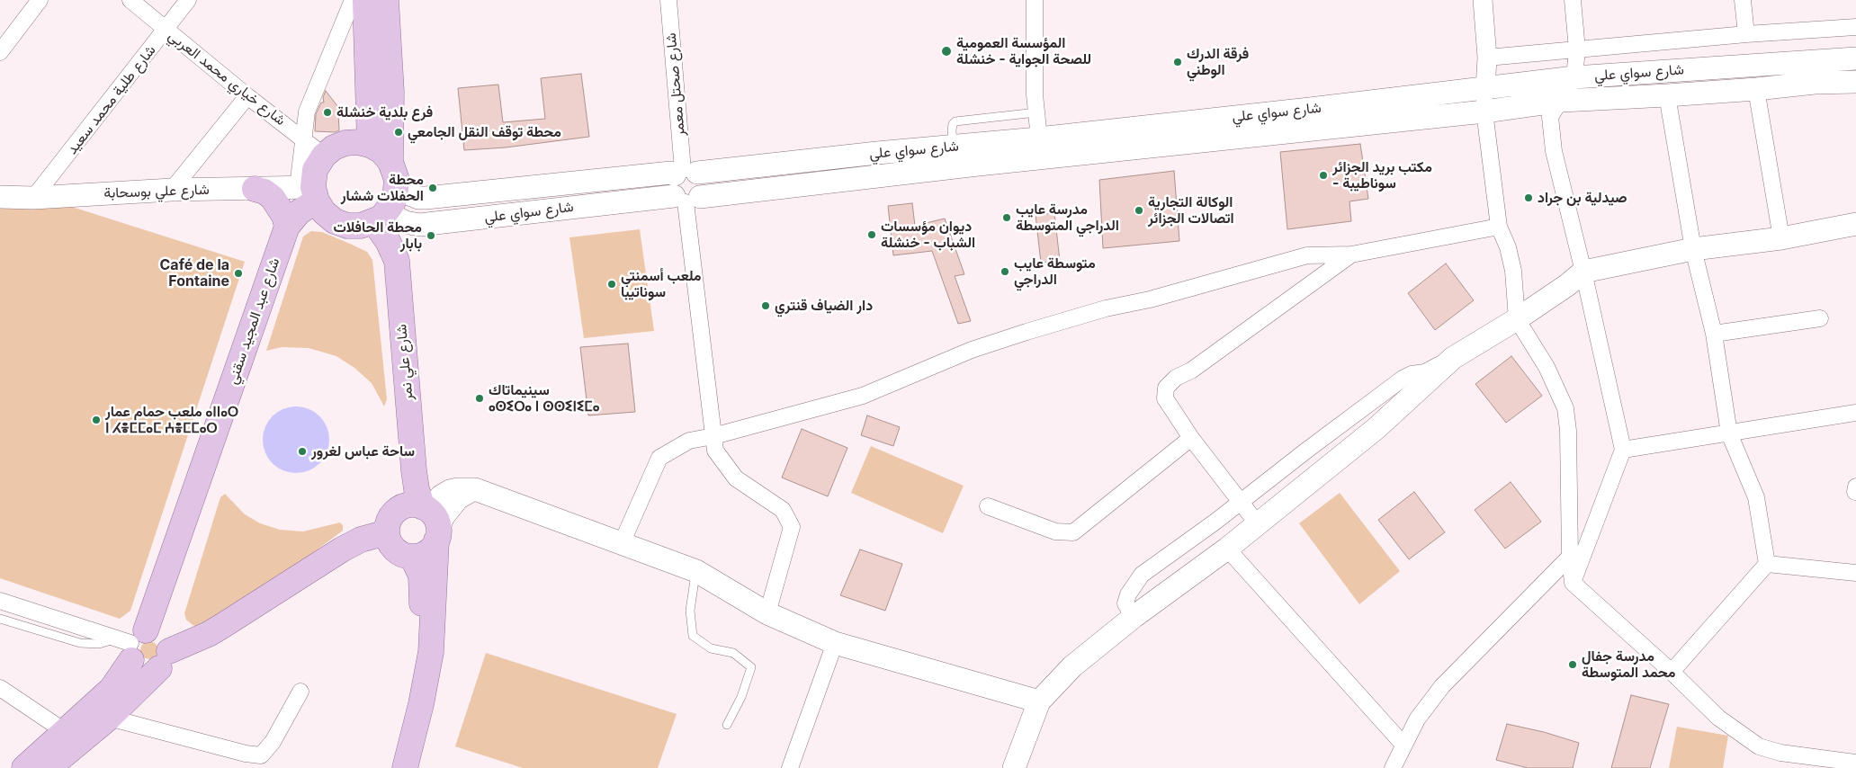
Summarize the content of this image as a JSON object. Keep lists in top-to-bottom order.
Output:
{
  "streets": {
    "main road": [
      "شارع سواي علي",
      "شارع علي بوسحابة",
      "شارع عبد المجيد سقني",
      "شارع علي نمر"
    ],
    "street": ["شارع خياري محمد العربي", "شارع صحتل معمر", "شارع طلية محمد سعيد"]
  },
  "crossings": [
    ["شارع سواي علي", "شارع خياري محمد العربي"],
    ["شارع سواي علي", "شارع صحتل معمر"],
    ["شارع سواي علي", "شارع علي بوسحابة"],
    ["شارع سواي علي", "شارع عبد المجيد سقني"],
    ["شارع سواي علي", "شارع علي نمر"],
    ["شارع خياري محمد العربي", "شارع طلية محمد سعيد"],
    ["شارع خياري محمد العربي", "شارع علي بوسحابة"],
    ["شارع خياري محمد العربي", "شارع عبد المجيد سقني"],
    ["شارع خياري محمد العربي", "شارع علي نمر"],
    ["شارع طلية محمد سعيد", "شارع علي بوسحابة"],
    ["شارع علي بوسحابة", "شارع عبد المجيد سقني"],
    ["شارع علي بوسحابة", "شارع علي نمر"],
    ["شارع عبد المجيد سقني", "شارع علي نمر"]
  ],
  "places": [
    "المؤسسة العمومية للصحة الجواية - خنشلة",
    "فرقة الدرك الوطني",
    "فرع بلدية خنشلة",
    "محطة توقف النقل الجامعي",
    "مكتب بريد الجزائر - سوناطيبة",
    "محطة الحفلات ششار",
    "صيدلية بن جراد",
    "الوكالة التجارية اتصالات الجزائر",
    "مدرسة عايب الدراجي المتوسطة",
    "ديوان مؤسسات الشباب - خنشلة",
    "محطة الحافلات بابار",
    "متوسطة عايب الدراجي",
    "Café de la Fontaine",
    "ملعب أسمنتي سوناتيبا",
    "دار الضياف قنتري",
    "سينيماتاك ⴰⵙⵉⵔⴰ ⵏ ⵙⵙⵉⵏⵉⵎⴰ",
    "ملعب حمام عمار ⴰⵏⵏⴰⵔ ⵏ ⵃⴻⵎⵎⴰⵎ ⵄⴻⵎⵎⴰⵔ",
    "ساحة عباس لغرور",
    "مدرسة جفال محمد المتوسطة"
  ]
}
